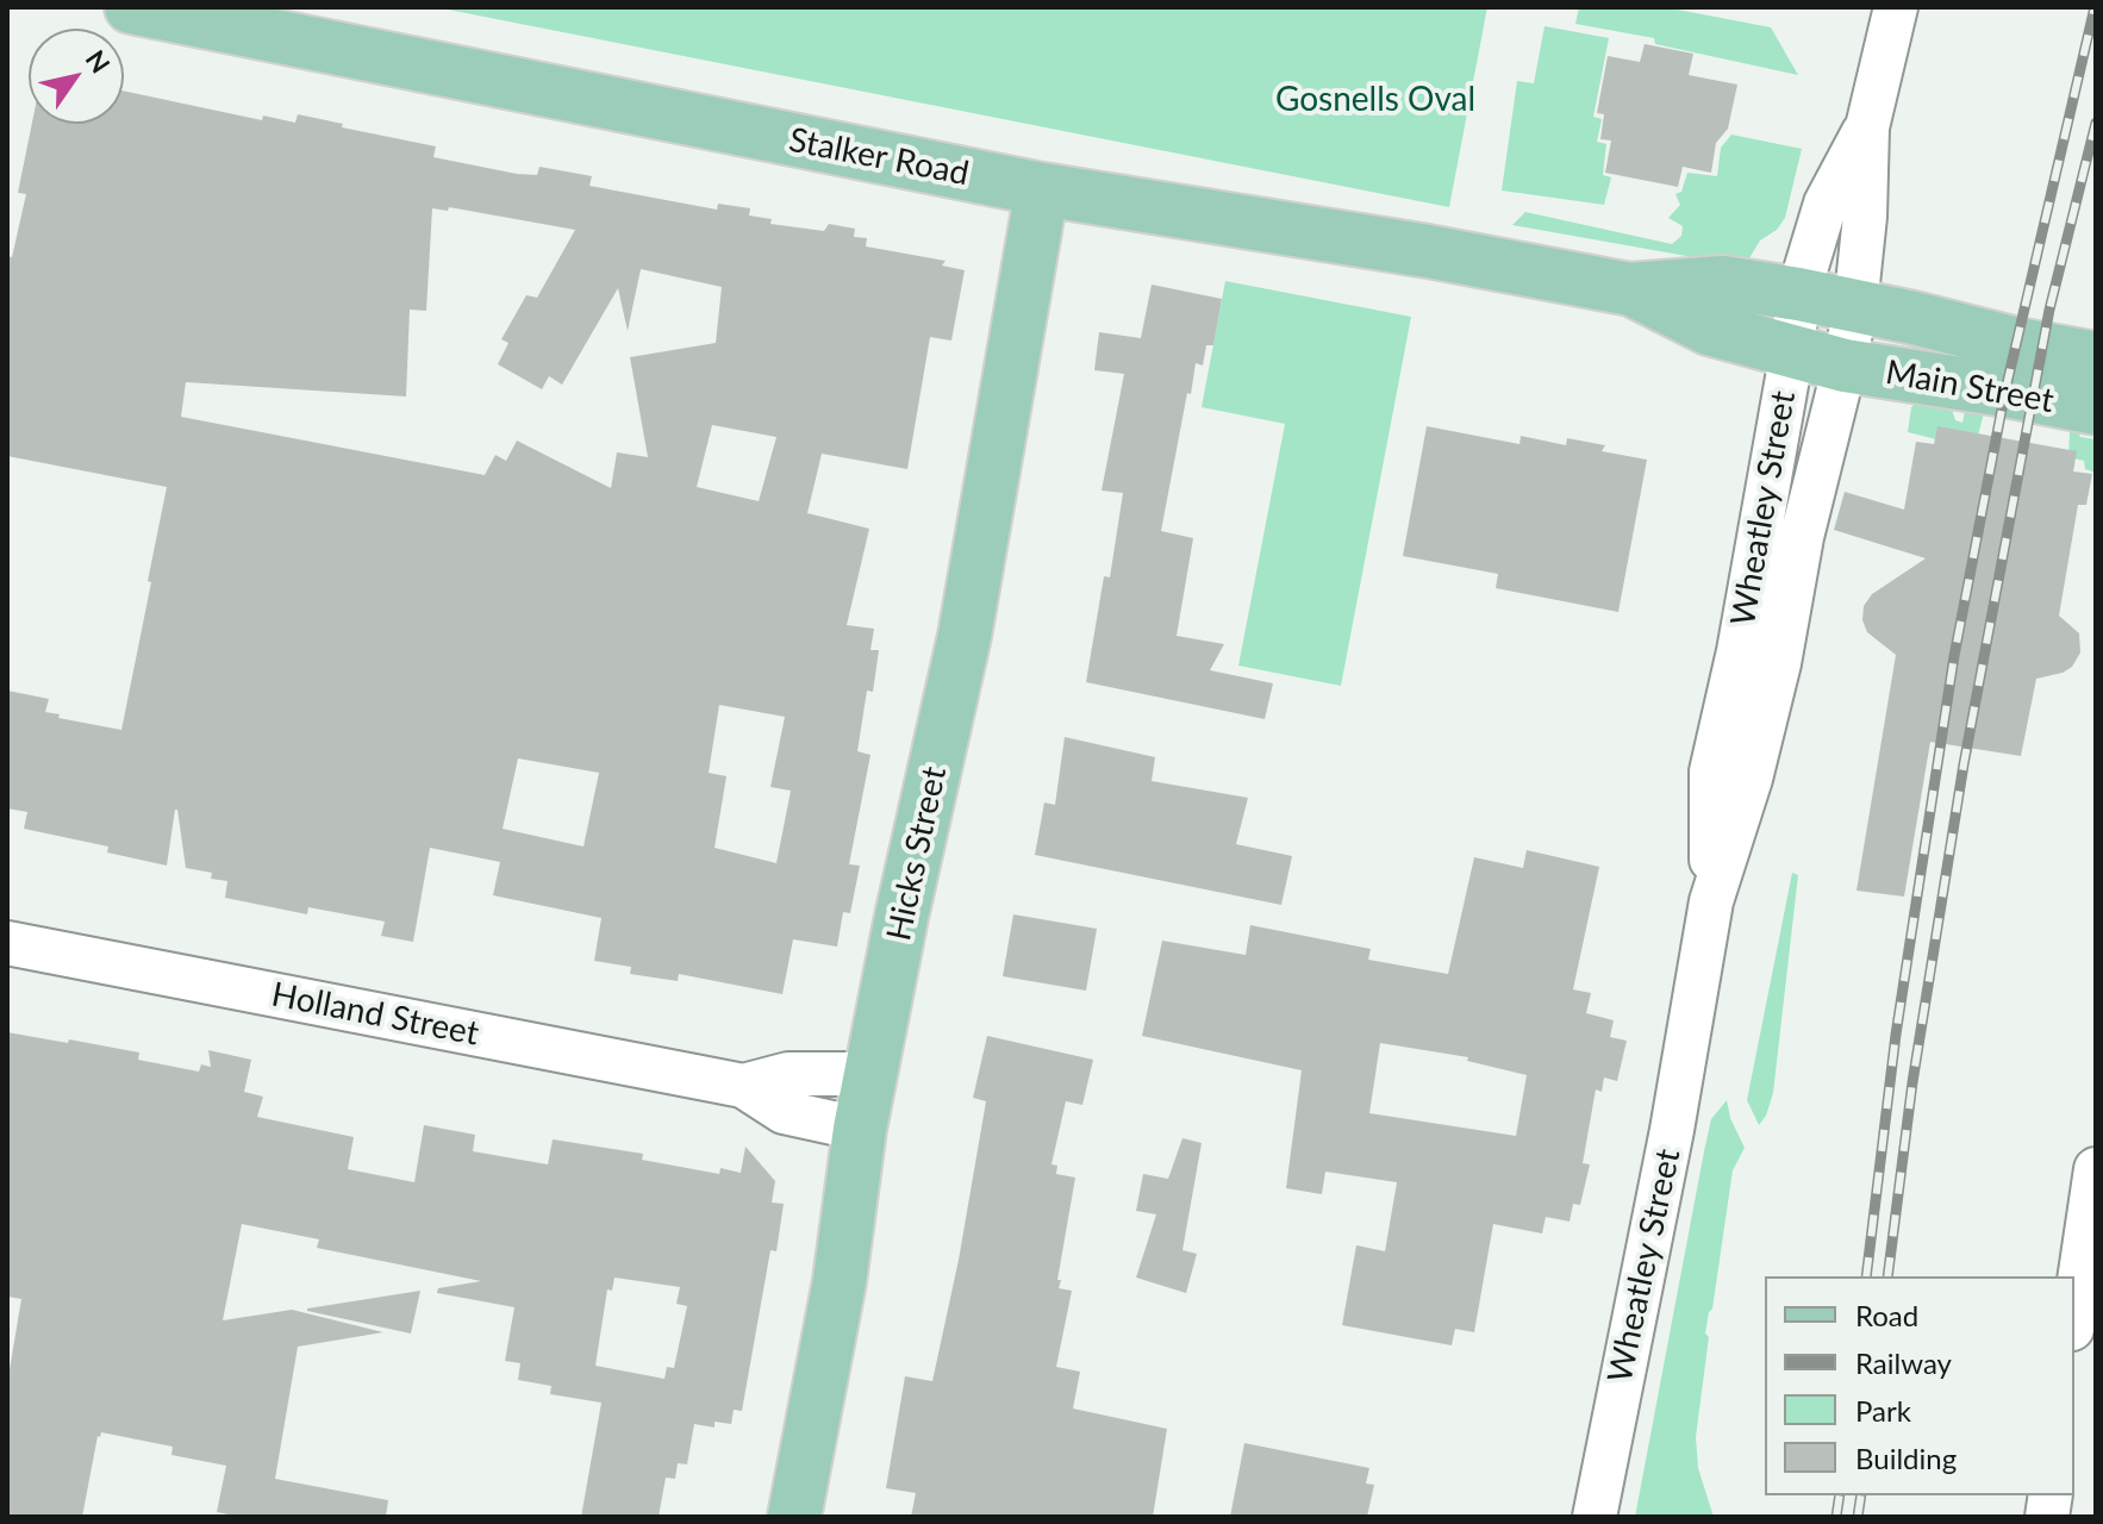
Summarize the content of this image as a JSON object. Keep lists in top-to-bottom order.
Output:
{
  "streets": {
    "main road": ["Stalker Road", "Main Street", "Hicks Street"],
    "street": ["Wheatley Street", "Holland Street"]
  },
  "crossings": [
    ["Stalker Road", "Main Street"],
    ["Stalker Road", "Wheatley Street"],
    ["Stalker Road", "Hicks Street"],
    ["Main Street", "Wheatley Street"],
    ["Hicks Street", "Holland Street"]
  ],
  "parks": ["Gosnells Oval"],
  "legend": [
    "Road",
    "Railway",
    "Park",
    "Building"
  ],
  "north": "top right"
}
